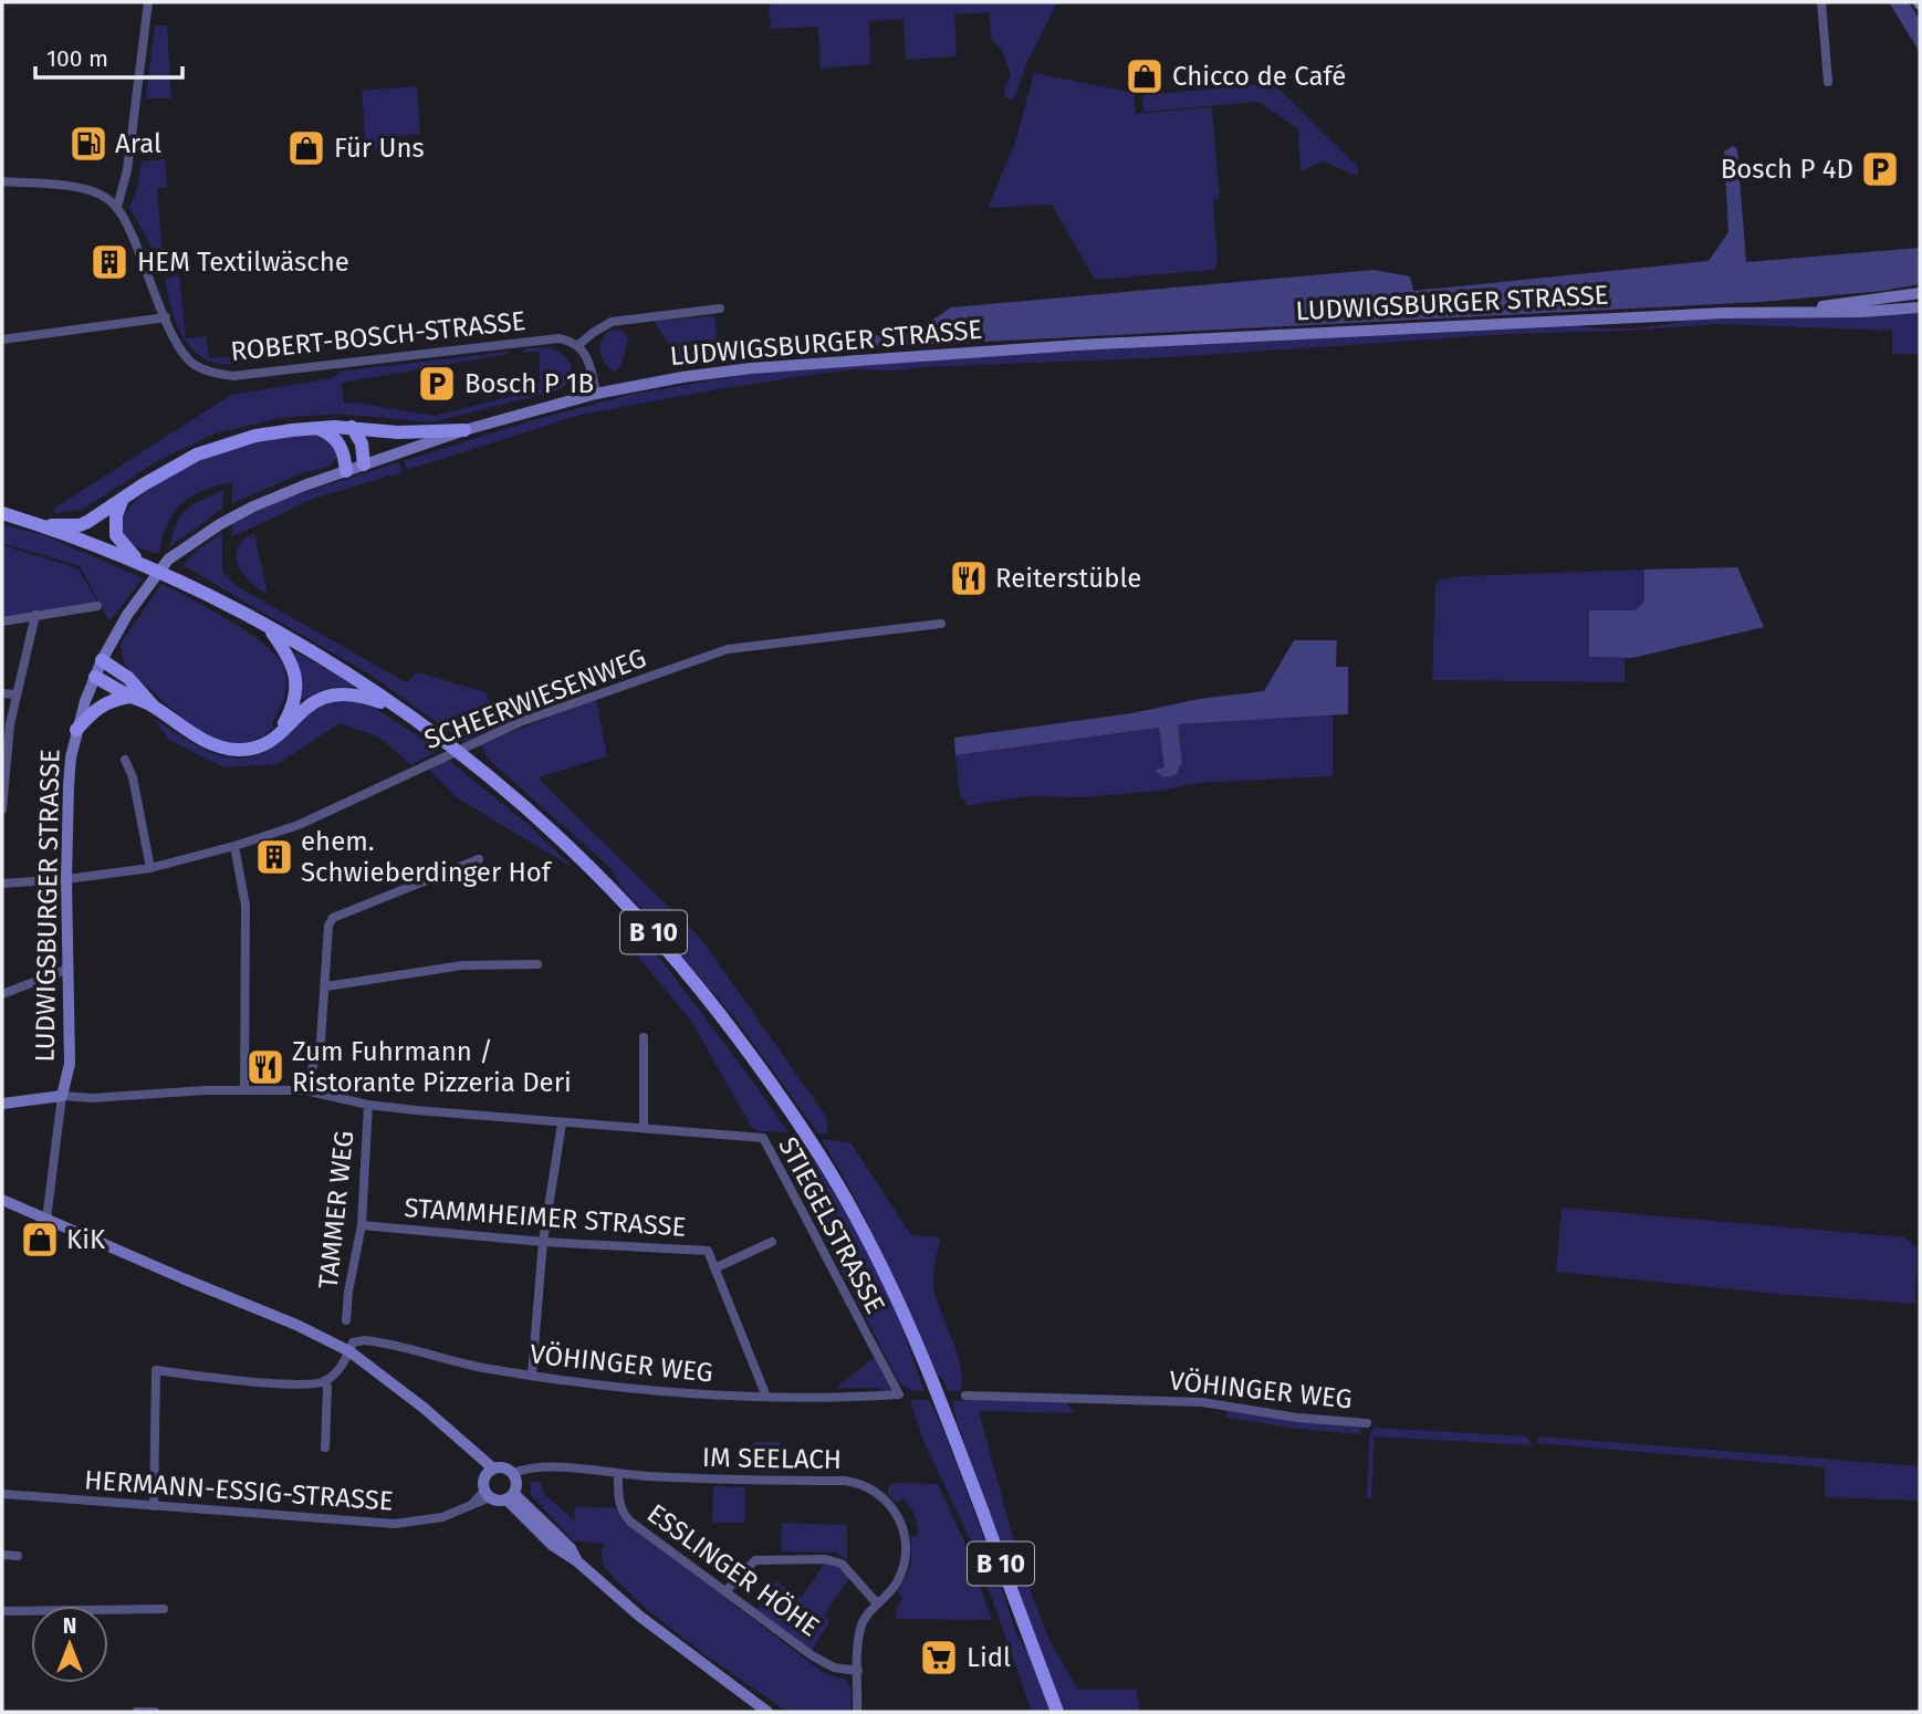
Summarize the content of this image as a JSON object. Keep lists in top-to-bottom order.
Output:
{
  "streets": {
    "main road": ["LUDWIGSBURGER STRASSE", "B 10"],
    "street": [
      "ROBERT-BOSCH-STRASSE",
      "SCHEERWIESENWEG",
      "TAMMER WEG",
      "STAMMHEIMER STRASSE",
      "STIEGELSTRASSE",
      "VÖHINGER WEG",
      "IM SEELACH",
      "HERMANN-ESSIG-STRASSE",
      "ESSLINGER HÖHE"
    ]
  },
  "crossings": [
    ["LUDWIGSBURGER STRASSE", "SCHEERWIESENWEG"],
    ["LUDWIGSBURGER STRASSE", "STIEGELSTRASSE"],
    ["TAMMER WEG", "STAMMHEIMER STRASSE"],
    ["TAMMER WEG", "STIEGELSTRASSE"],
    ["STAMMHEIMER STRASSE", "VÖHINGER WEG"],
    ["STIEGELSTRASSE", "VÖHINGER WEG"],
    ["IM SEELACH", "HERMANN-ESSIG-STRASSE"],
    ["IM SEELACH", "ESSLINGER HÖHE"]
  ],
  "places": {
    "shop": ["Chicco de Café", "Für Uns", "KiK"],
    "fuel station": ["Aral"],
    "parking": ["Bosch P 4D", "Bosch P 1B"],
    "building": ["HEM Textilwäsche", "ehem. Schwieberdinger Hof"],
    "restaurant": ["Reiterstüble", "Zum Fuhrmann / Ristorante Pizzeria Deri"],
    "supermarket": ["Lidl"]
  },
  "scale_bar": "100 m",
  "north": "top"
}
